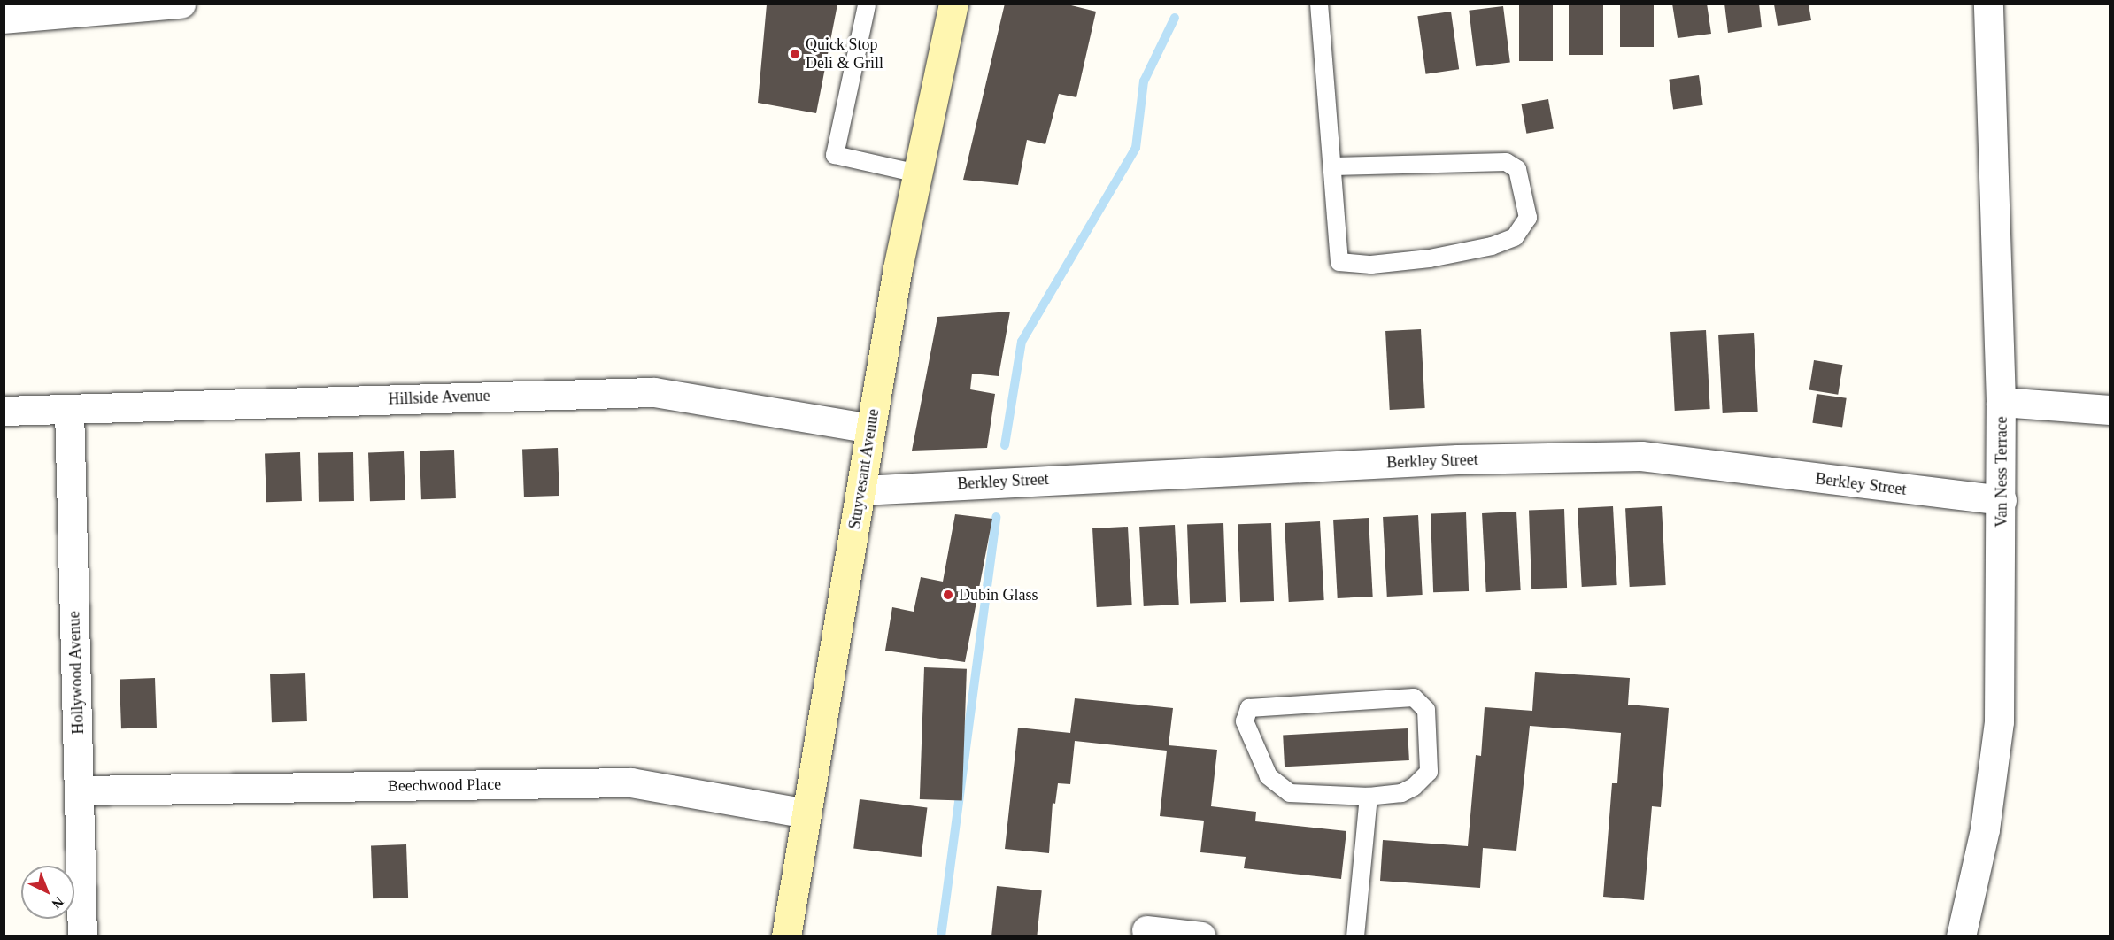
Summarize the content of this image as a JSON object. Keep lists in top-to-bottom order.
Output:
{
  "streets": {
    "main road": ["Stuyvesant Avenue"],
    "street": [
      "Hillside Avenue",
      "Berkley Street",
      "Van Ness Terrace",
      "Hollywood Avenue",
      "Beechwood Place"
    ]
  },
  "crossings": [
    ["Hillside Avenue", "Stuyvesant Avenue"],
    ["Hillside Avenue", "Hollywood Avenue"],
    ["Berkley Street", "Stuyvesant Avenue"],
    ["Berkley Street", "Van Ness Terrace"],
    ["Stuyvesant Avenue", "Beechwood Place"],
    ["Hollywood Avenue", "Beechwood Place"]
  ],
  "places": ["Quick Stop Deli & Grill", "Dubin Glass"],
  "north": "bottom right"
}
